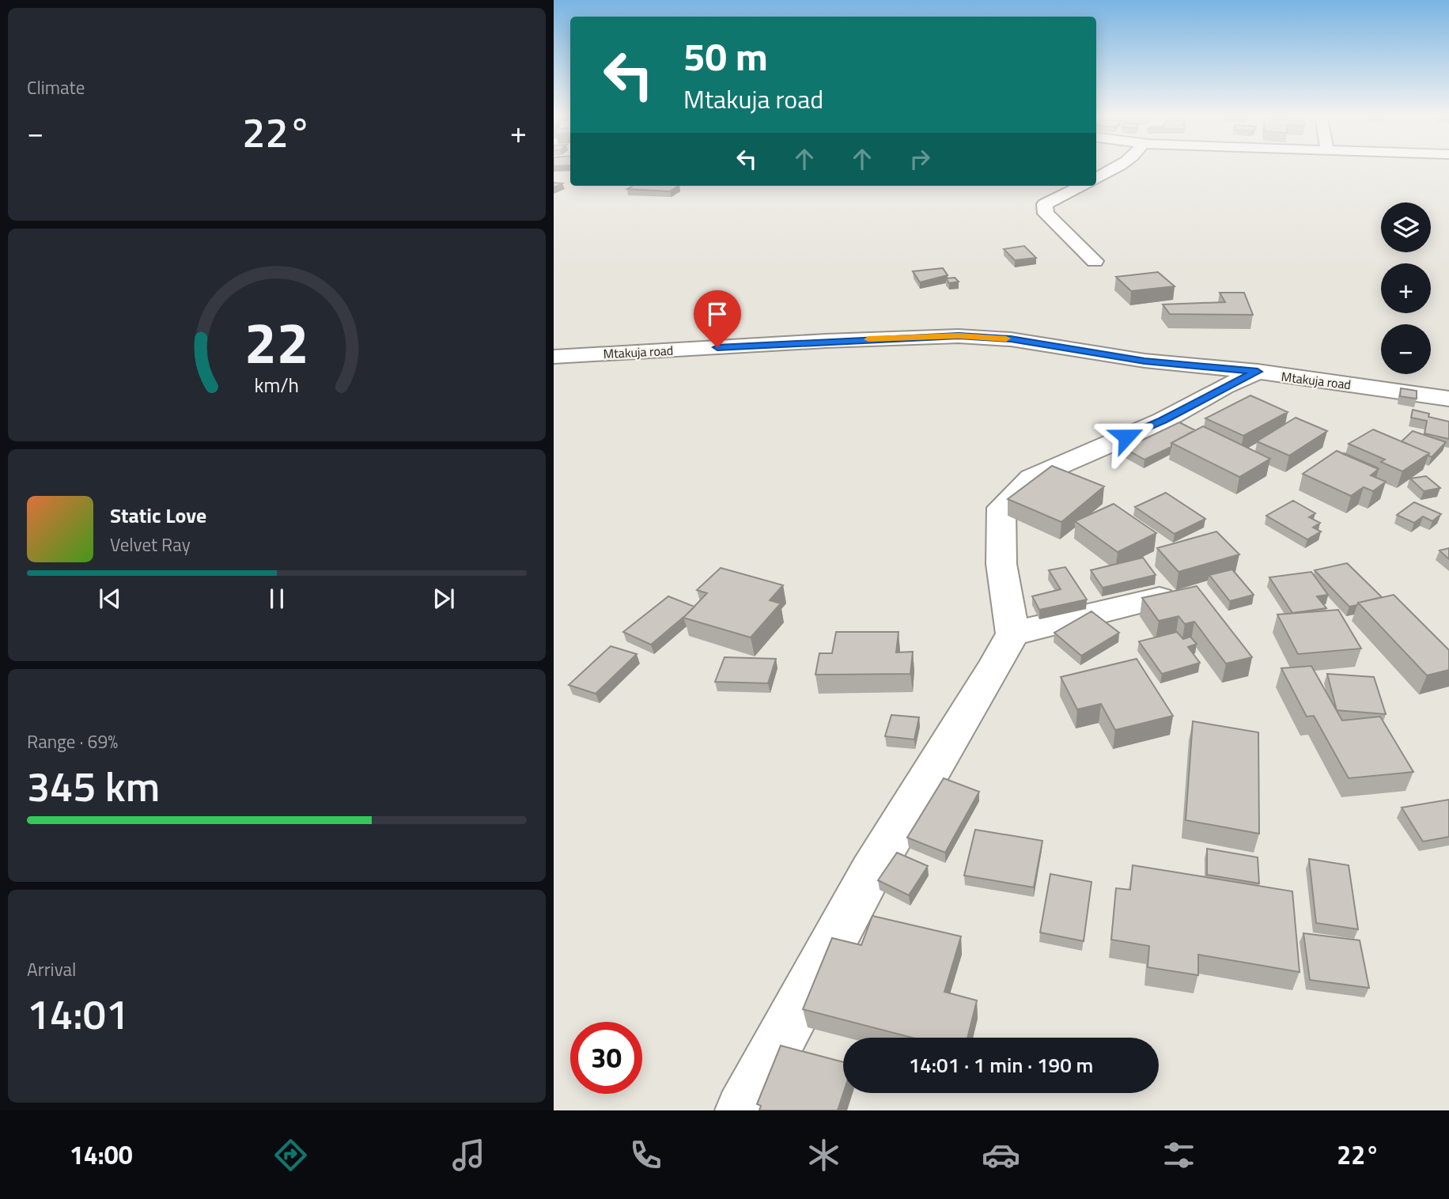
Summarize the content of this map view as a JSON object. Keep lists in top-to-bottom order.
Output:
{
  "streets": {
    "street": ["Mtakuja road"]
  },
  "page": {
    "tile": [
      "Climate",
      ["Range · 69%", "345 km"],
      ["Arrival", "14:01"]
    ],
    "turn": ["50 m", "Mtakuja road"],
    "heat": ["−", "22°", "+"],
    "map_buttons": ["+", "−"],
    "song": ["Static Love", "Velvet Ray"],
    "limit": "30",
    "trip": "14:01 · 1 min · 190 m",
    "tabs": ["14:00", "22°"],
    "gauge": ["22", "km/h"]
  }
}
